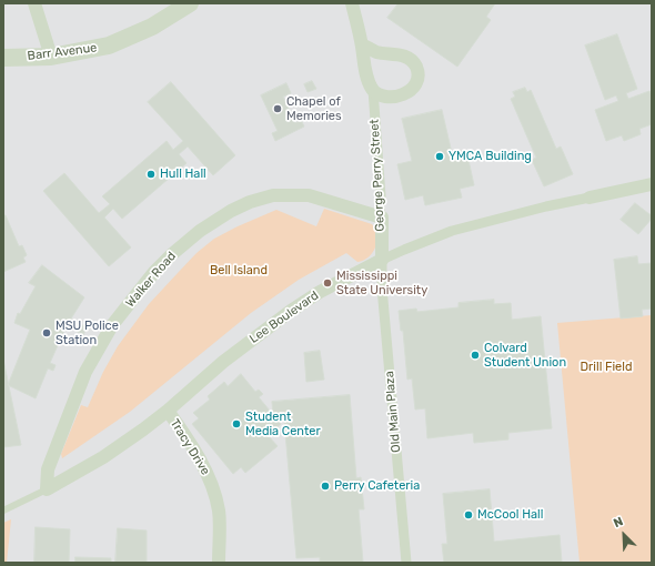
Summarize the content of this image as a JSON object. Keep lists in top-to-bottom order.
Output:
{
  "streets": {
    "street": [
      "Barr Avenue",
      "George Perry Street",
      "Walker Road",
      "Lee Boulevard",
      "Old Main Plaza",
      "Tracy Drive"
    ]
  },
  "crossings": [
    ["George Perry Street", "Walker Road"],
    ["George Perry Street", "Lee Boulevard"],
    ["George Perry Street", "Old Main Plaza"],
    ["Walker Road", "Lee Boulevard"],
    ["Lee Boulevard", "Old Main Plaza"],
    ["Lee Boulevard", "Tracy Drive"]
  ],
  "parks": ["Bell Island", "Drill Field"],
  "places": [
    "Chapel of Memories",
    "YMCA Building",
    "Hull Hall",
    "Mississippi State University",
    "MSU Police Station",
    "Colvard Student Union",
    "Student Media Center",
    "Perry Cafeteria",
    "McCool Hall"
  ],
  "north": "top left"
}
